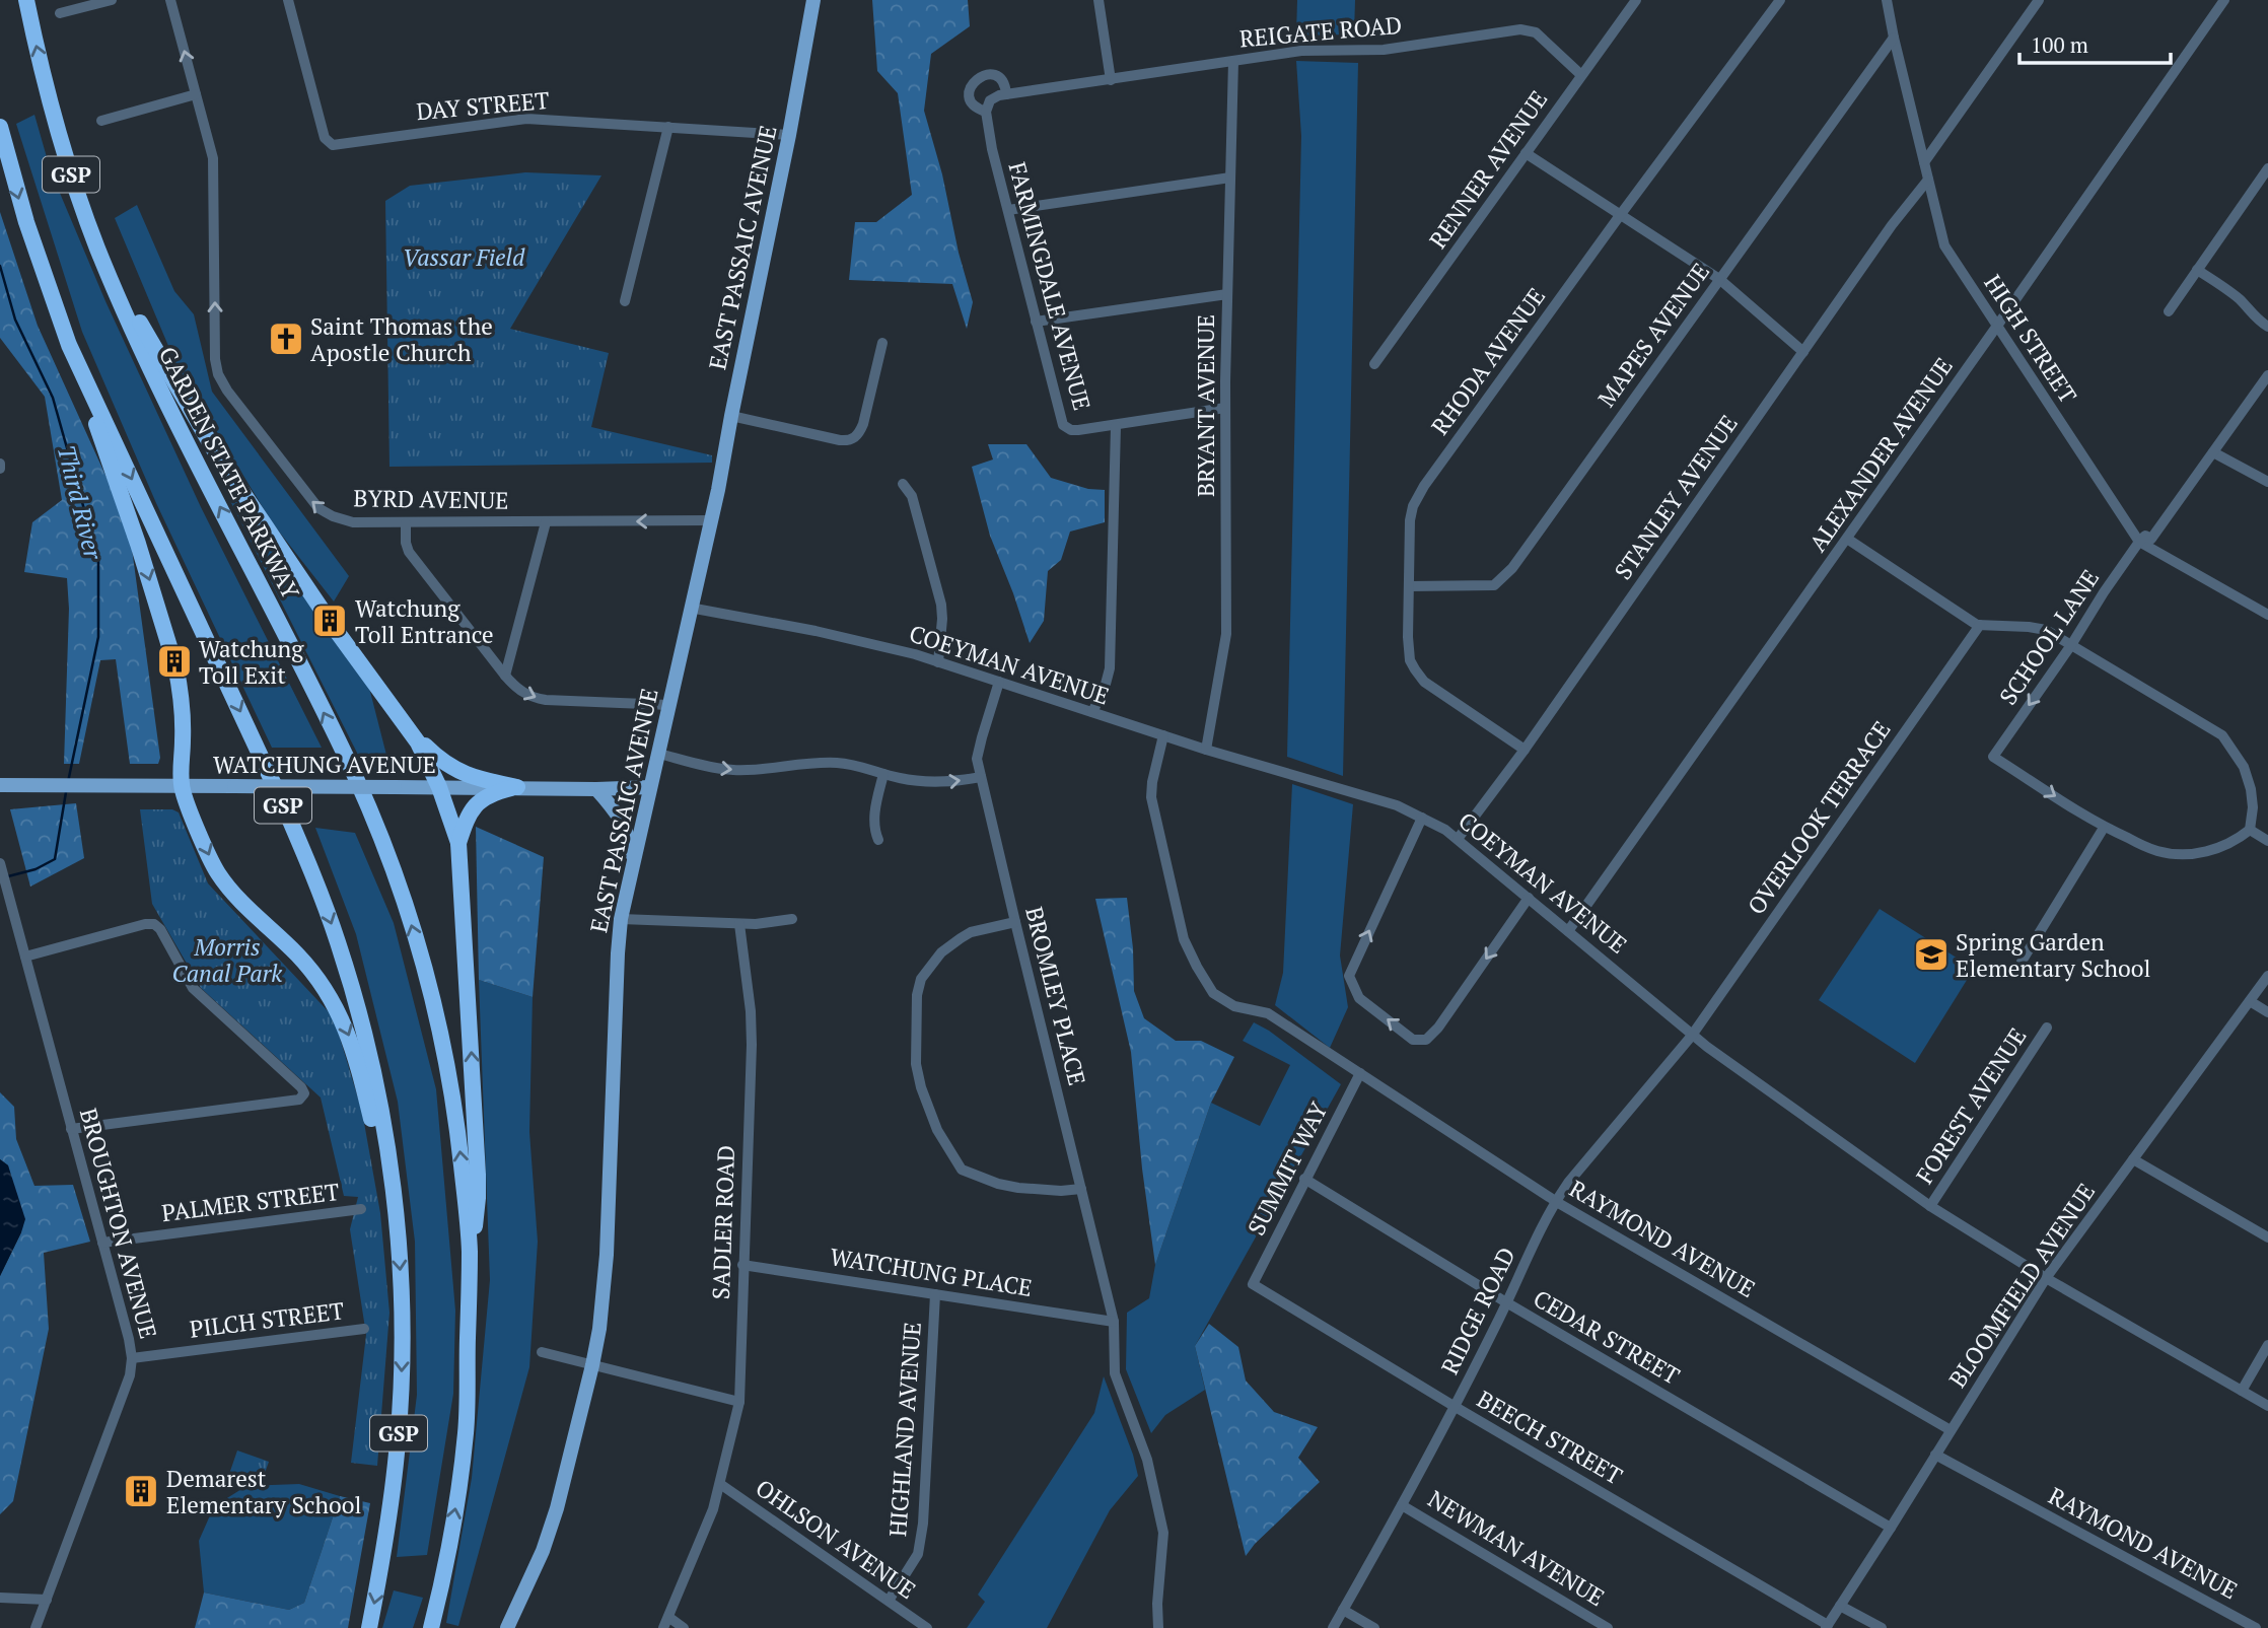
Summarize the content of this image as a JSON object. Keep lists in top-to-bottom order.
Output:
{
  "streets": {
    "highway": ["GSP", "GARDEN STATE PARKWAY"],
    "main road": ["EAST PASSAIC AVENUE", "WATCHUNG AVENUE"],
    "street": [
      "REIGATE ROAD",
      "DAY STREET",
      "RENNER AVENUE",
      "FARMINGDALE AVENUE",
      "MAPES AVENUE",
      "HIGH STREET",
      "RHODA AVENUE",
      "BRYANT AVENUE",
      "ALEXANDER AVENUE",
      "STANLEY AVENUE",
      "BYRD AVENUE",
      "SCHOOL LANE",
      "COEYMAN AVENUE",
      "OVERLOOK TERRACE",
      "BROMLEY PLACE",
      "FOREST AVENUE",
      "SUMMIT WAY",
      "PALMER STREET",
      "SADLER ROAD",
      "BROUGHTON AVENUE",
      "RAYMOND AVENUE",
      "WATCHUNG PLACE",
      "BLOOMFIELD AVENUE",
      "RIDGE ROAD",
      "PILCH STREET",
      "CEDAR STREET",
      "HIGHLAND AVENUE",
      "BEECH STREET",
      "OHLSON AVENUE",
      "NEWMAN AVENUE"
    ]
  },
  "crossings": [
    ["REIGATE ROAD", "RENNER AVENUE"],
    ["REIGATE ROAD", "BRYANT AVENUE"],
    ["DAY STREET", "EAST PASSAIC AVENUE"],
    ["EAST PASSAIC AVENUE", "BYRD AVENUE"],
    ["EAST PASSAIC AVENUE", "COEYMAN AVENUE"],
    ["EAST PASSAIC AVENUE", "WATCHUNG AVENUE"],
    ["FARMINGDALE AVENUE", "COEYMAN AVENUE"],
    ["MAPES AVENUE", "HIGH STREET"],
    ["MAPES AVENUE", "RHODA AVENUE"],
    ["HIGH STREET", "ALEXANDER AVENUE"],
    ["HIGH STREET", "STANLEY AVENUE"],
    ["HIGH STREET", "SCHOOL LANE"],
    ["RHODA AVENUE", "STANLEY AVENUE"],
    ["BRYANT AVENUE", "COEYMAN AVENUE"],
    ["ALEXANDER AVENUE", "COEYMAN AVENUE"],
    ["STANLEY AVENUE", "COEYMAN AVENUE"],
    ["COEYMAN AVENUE", "OVERLOOK TERRACE"],
    ["COEYMAN AVENUE", "BROMLEY PLACE"],
    ["COEYMAN AVENUE", "FOREST AVENUE"],
    ["COEYMAN AVENUE", "RAYMOND AVENUE"],
    ["COEYMAN AVENUE", "BLOOMFIELD AVENUE"],
    ["COEYMAN AVENUE", "RIDGE ROAD"],
    ["OVERLOOK TERRACE", "RIDGE ROAD"],
    ["BROMLEY PLACE", "WATCHUNG PLACE"],
    ["SUMMIT WAY", "RAYMOND AVENUE"],
    ["SUMMIT WAY", "CEDAR STREET"],
    ["SUMMIT WAY", "BEECH STREET"],
    ["PALMER STREET", "BROUGHTON AVENUE"],
    ["SADLER ROAD", "WATCHUNG PLACE"],
    ["SADLER ROAD", "OHLSON AVENUE"],
    ["BROUGHTON AVENUE", "PILCH STREET"],
    ["RAYMOND AVENUE", "BLOOMFIELD AVENUE"],
    ["RAYMOND AVENUE", "RIDGE ROAD"],
    ["WATCHUNG PLACE", "HIGHLAND AVENUE"],
    ["BLOOMFIELD AVENUE", "CEDAR STREET"],
    ["BLOOMFIELD AVENUE", "BEECH STREET"],
    ["RIDGE ROAD", "CEDAR STREET"],
    ["RIDGE ROAD", "BEECH STREET"],
    ["RIDGE ROAD", "NEWMAN AVENUE"],
    ["HIGHLAND AVENUE", "OHLSON AVENUE"]
  ],
  "one_way": ["BYRD AVENUE"],
  "water": ["Third River"],
  "parks": ["Vassar Field", "Morris Canal Park"],
  "places": {
    "church": ["Saint Thomas the Apostle Church"],
    "building": ["Watchung Toll Entrance", "Watchung Toll Exit", "Demarest Elementary School"],
    "school or university": ["Spring Garden Elementary School"]
  },
  "scale_bar": "100 m"
}
